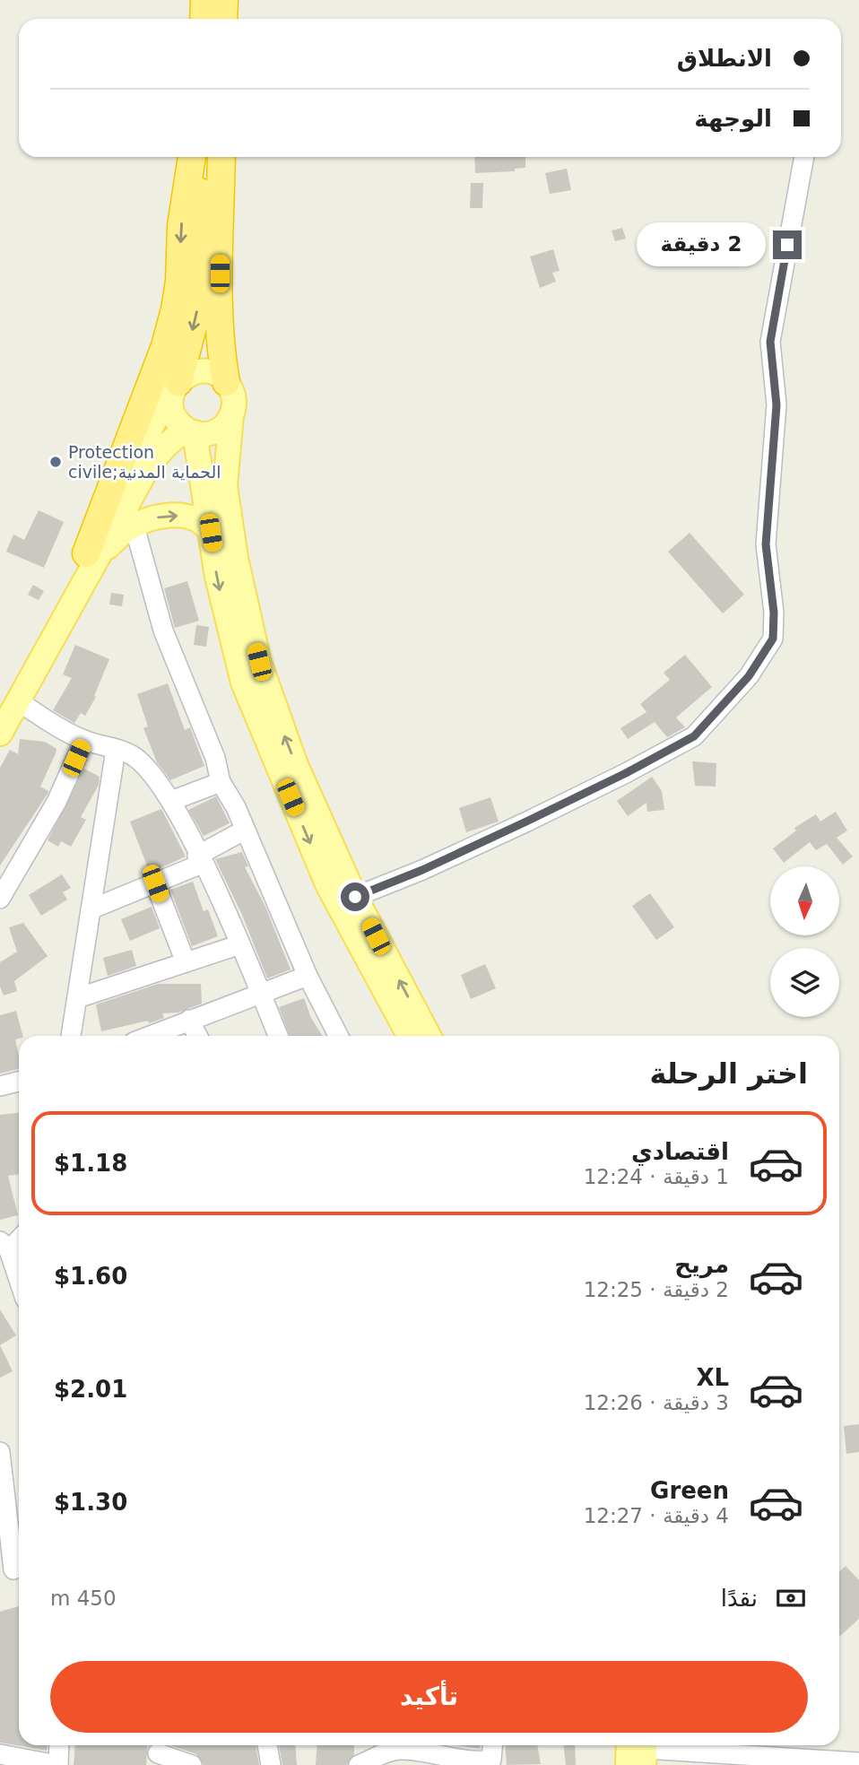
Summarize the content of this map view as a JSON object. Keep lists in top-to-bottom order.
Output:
{
  "places": ["Protection civile;الحماية المدنية"],
  "north": "bottom",
  "page": {
    "banner": ["الانطلاق", "الوجهة"],
    "bubble": "2 دقيقة",
    "heading": "اختر الرحلة",
    "list": [
      {
        "name": "اقتصادي",
        "note": "1 دقيقة · 12:24",
        "value": "$1.18"
      },
      {
        "name": "مريح",
        "note": "2 دقيقة · 12:25",
        "value": "$1.60"
      },
      {
        "name": "XL",
        "note": "3 دقيقة · 12:26",
        "value": "$2.01"
      },
      {
        "name": "Green",
        "note": "4 دقيقة · 12:27",
        "value": "$1.30"
      }
    ],
    "pay": ["نقدًا", "450 m"],
    "buttons": "تأكيد"
  }
}
